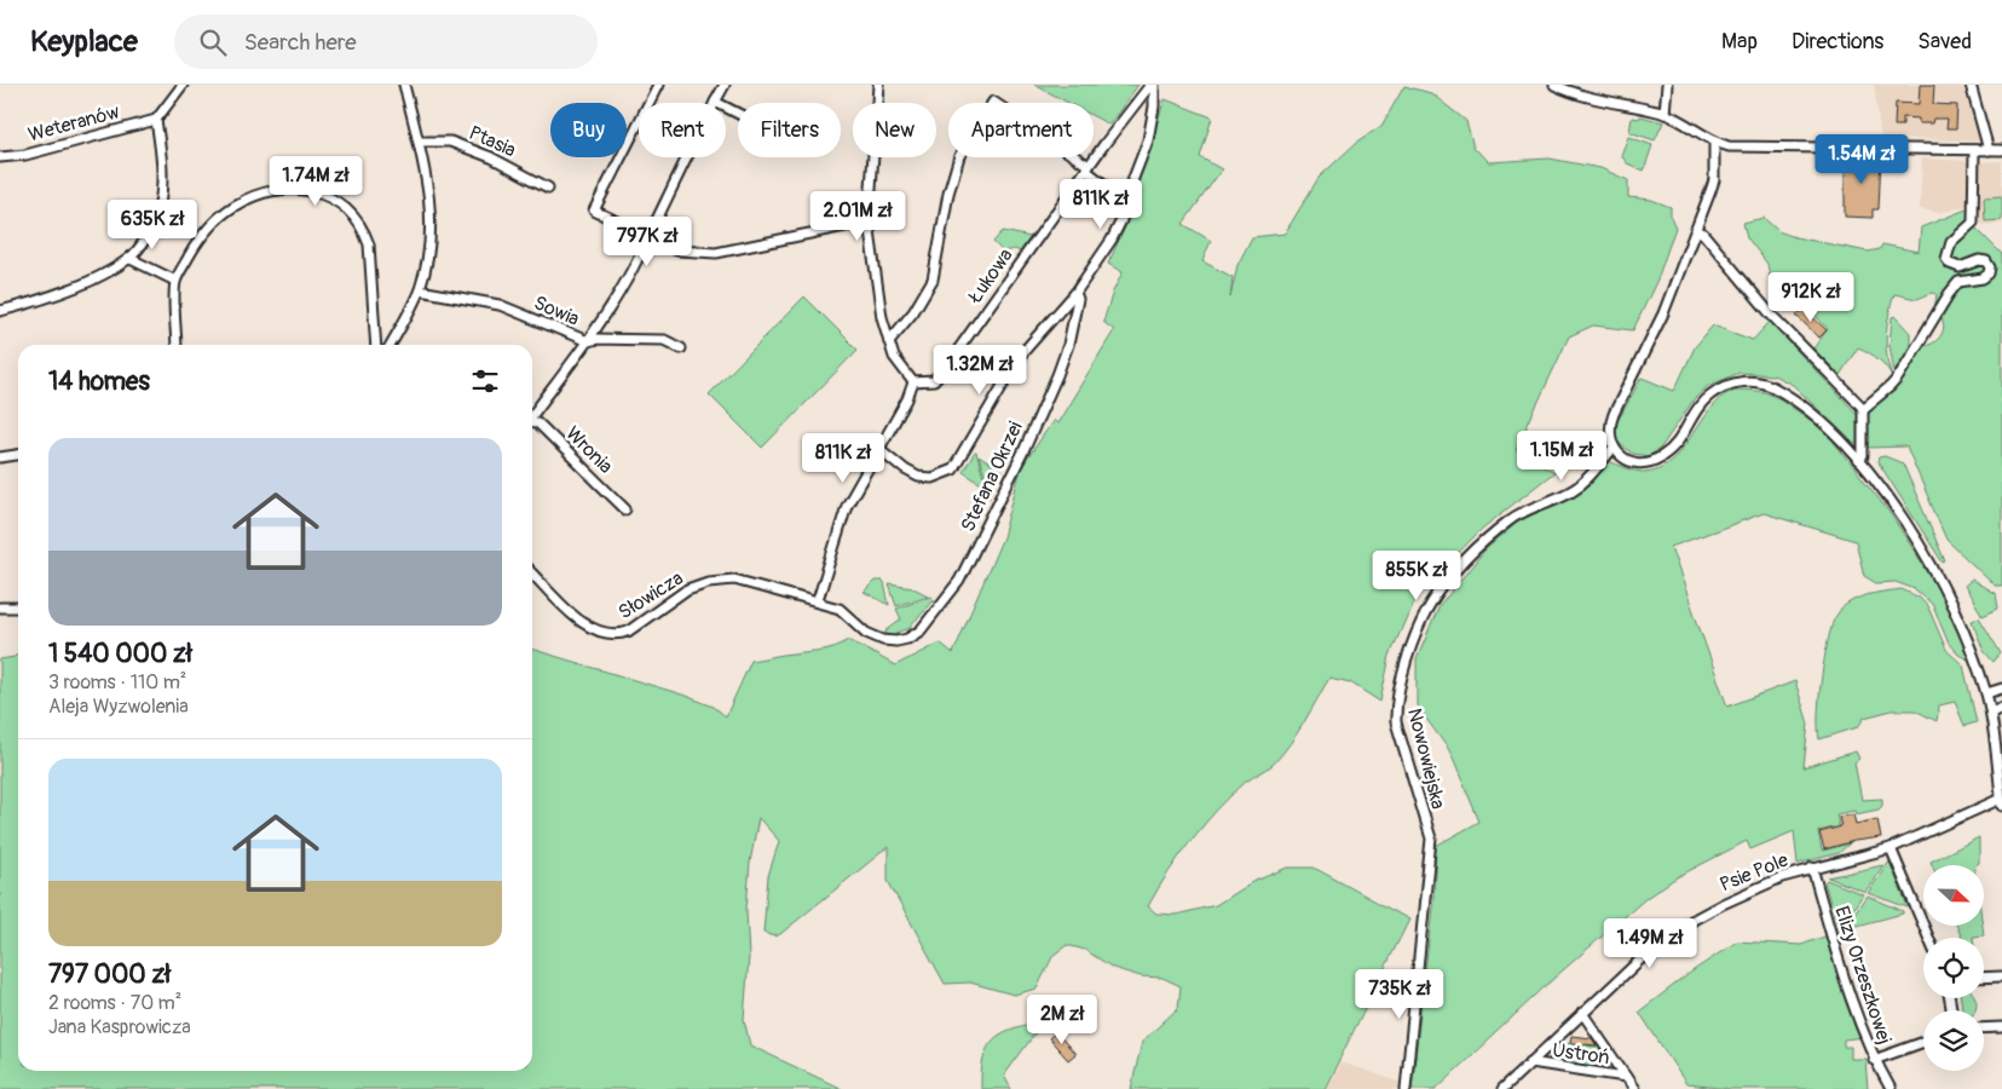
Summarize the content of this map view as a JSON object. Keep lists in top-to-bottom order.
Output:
{
  "streets": {
    "street": [
      "Weteranów",
      "Ptasia",
      "Łukowa",
      "Sowia",
      "Wronia",
      "Stefana Okrzei",
      "Słowicza",
      "Nowowiejska",
      "Psie Pole",
      "Elizy Orzeszkowej",
      "Ustroń"
    ]
  },
  "crossings": [
    ["Stefana Okrzei", "Słowicza"],
    ["Psie Pole", "Elizy Orzeszkowej"],
    ["Psie Pole", "Ustroń"]
  ],
  "north": "right",
  "page": {
    "header": "Keyplace",
    "search": "Search here",
    "nav": ["Map", "Directions", "Saved"],
    "chip": [
      "Buy",
      "Rent",
      "Filters",
      "New",
      "Apartment"
    ],
    "price": [
      "1.54M zł",
      "1.74M zł",
      "811K zł",
      "2.01M zł",
      "635K zł",
      "797K zł",
      "912K zł",
      "1.32M zł",
      "1.15M zł",
      "811K zł",
      "855K zł",
      "1.49M zł",
      "735K zł",
      "2M zł"
    ],
    "heading": "14 homes",
    "list": [
      {
        "name": "1 540 000 zł",
        "note": "3 rooms · 110 m² · Aleja Wyzwolenia"
      },
      {
        "name": "797 000 zł",
        "note": "2 rooms · 70 m² · Jana Kasprowicza"
      }
    ]
  }
}
